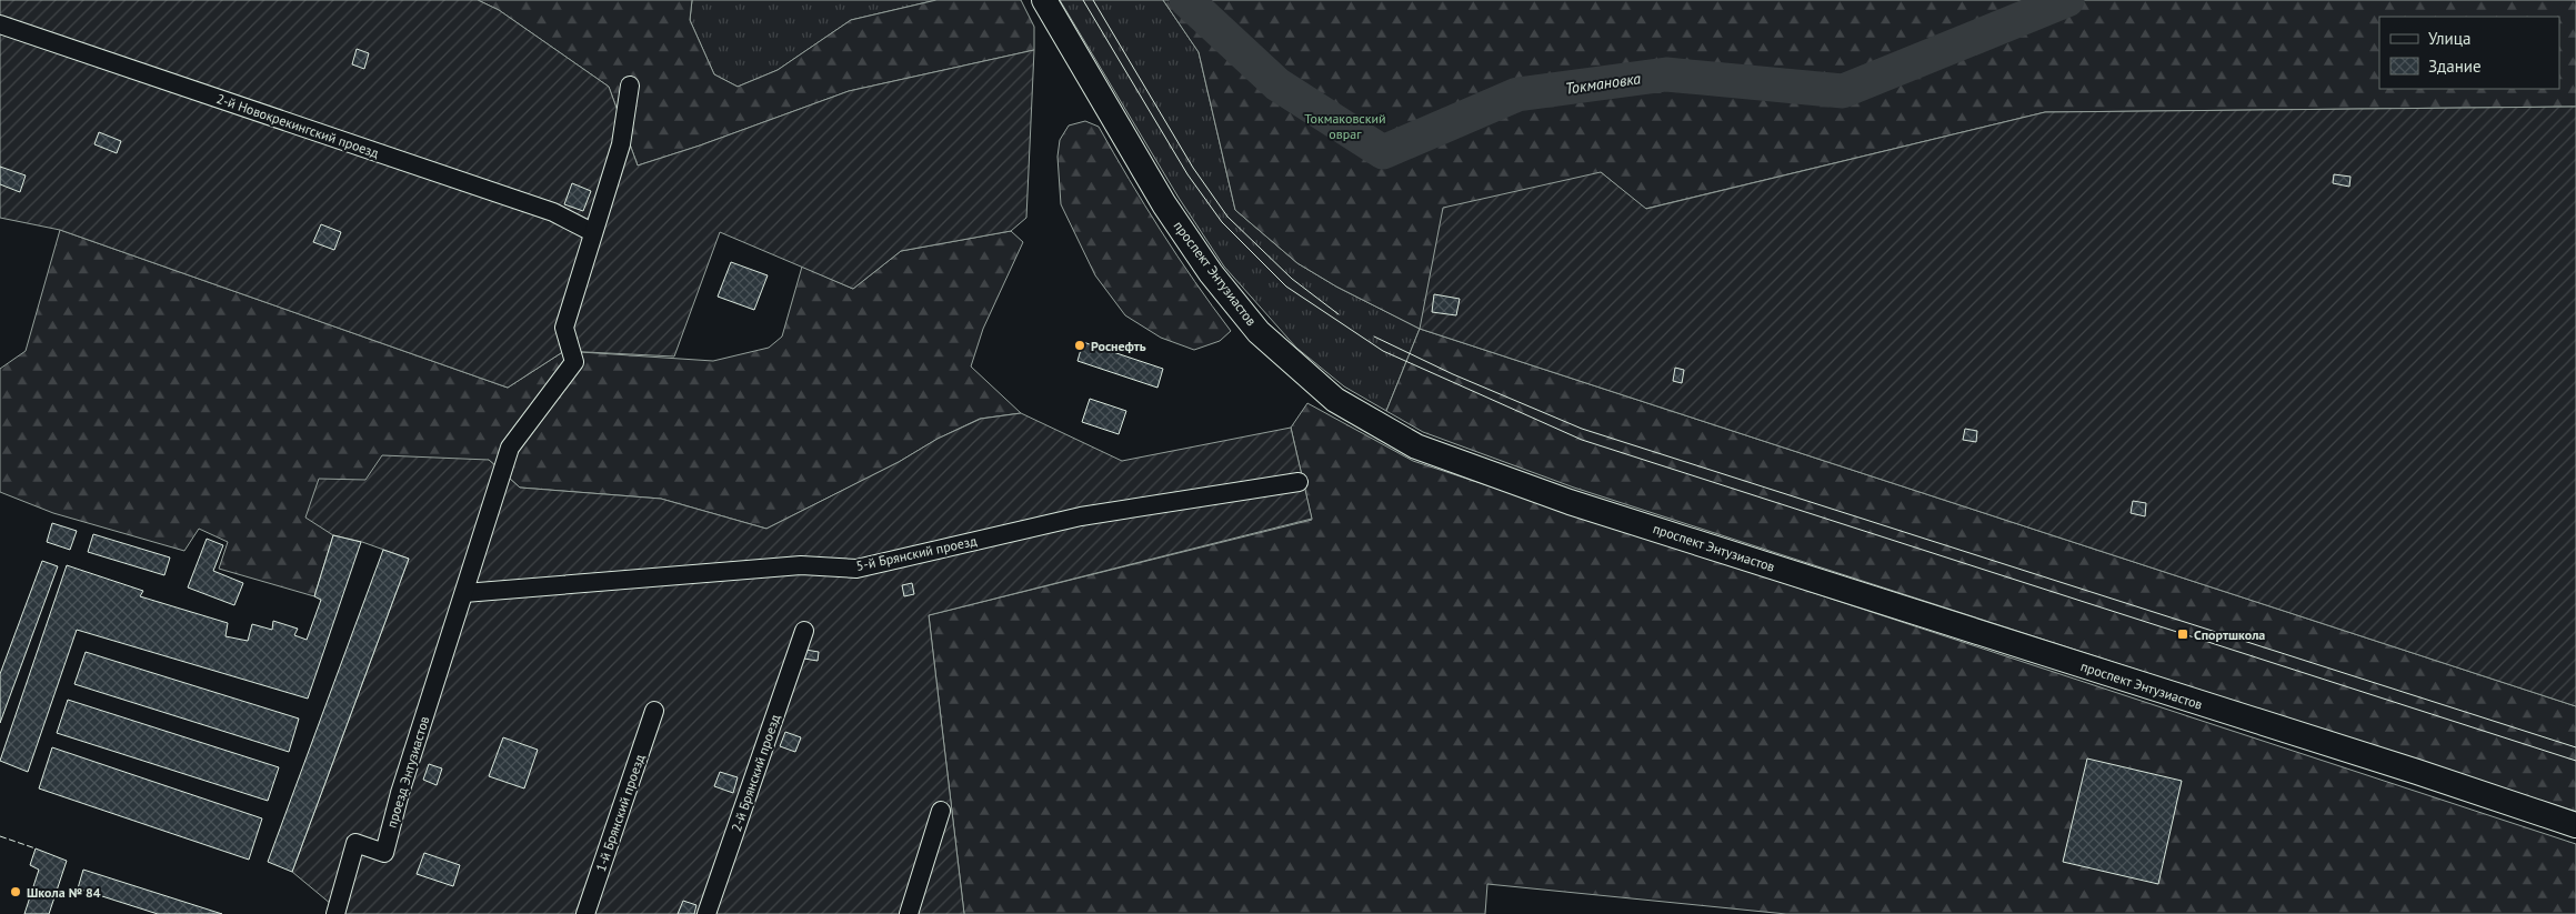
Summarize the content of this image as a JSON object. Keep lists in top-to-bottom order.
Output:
{
  "streets": {
    "street": [
      "2-й Новокрекингский проезд",
      "проспект Энтузиастов",
      "5-й Брянский проезд",
      "проезд Энтузиастов",
      "2-й Брянский проезд",
      "1-й Брянский проезд"
    ]
  },
  "crossings": [
    ["5-й Брянский проезд", "проезд Энтузиастов"]
  ],
  "water": ["Токмановка"],
  "parks": ["Токмаковский овраг"],
  "places": {
    "other": ["Роснефть", "Школа № 84"],
    "transit": ["Спортшкола"]
  },
  "legend": ["Улица", "Здание"]
}
